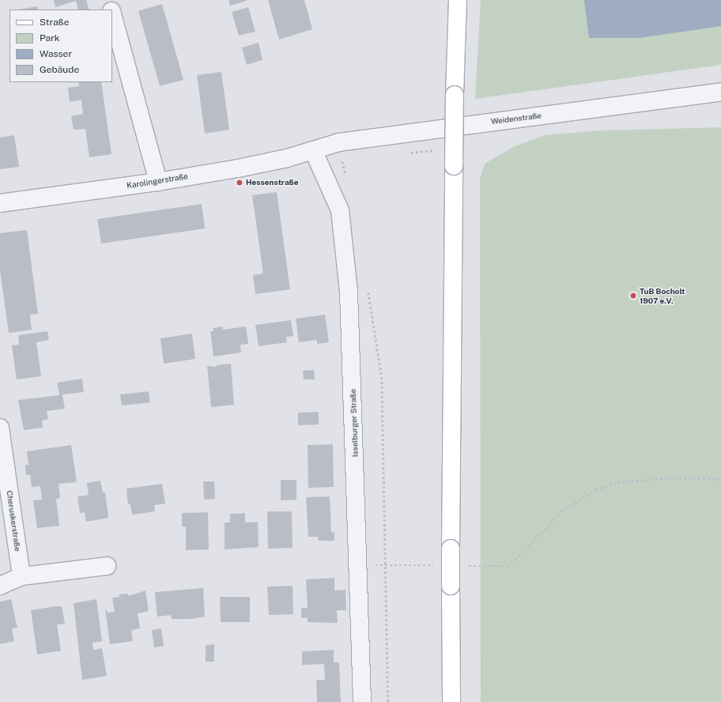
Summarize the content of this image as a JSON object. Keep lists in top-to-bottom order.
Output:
{
  "streets": {
    "street": [
      "Weidenstraße",
      "Karolingerstraße",
      "Isselburger Straße",
      "Cheruskerstraße"
    ]
  },
  "crossings": [
    ["Weidenstraße", "Karolingerstraße"],
    ["Weidenstraße", "Isselburger Straße"],
    ["Karolingerstraße", "Isselburger Straße"]
  ],
  "places": ["Hessenstraße", "TuB Bocholt 1907 e.V."],
  "legend": [
    "Straße",
    "Park",
    "Wasser",
    "Gebäude"
  ]
}
